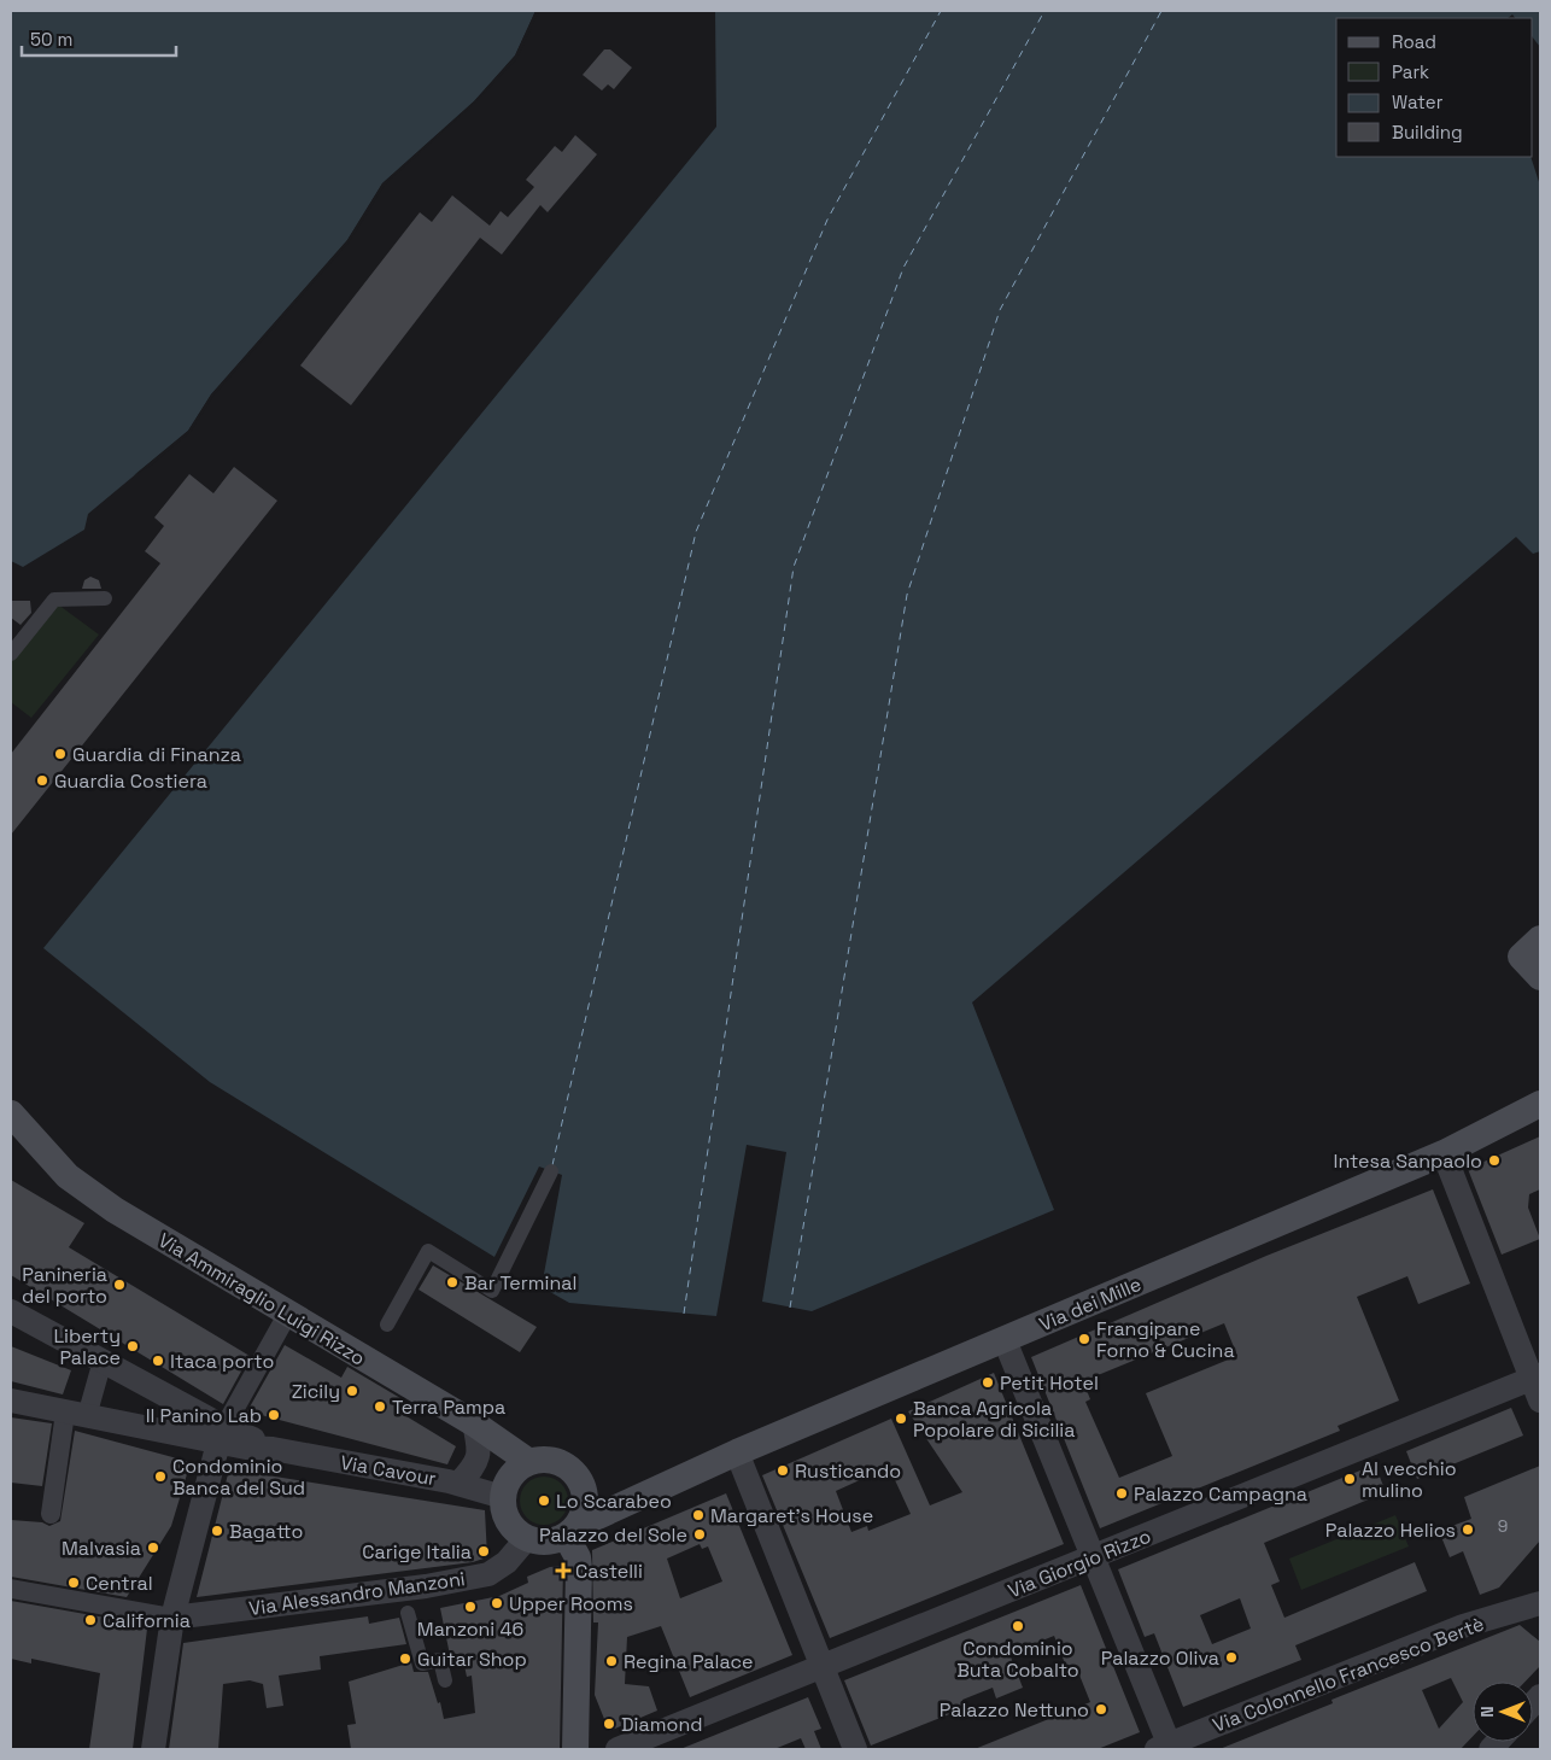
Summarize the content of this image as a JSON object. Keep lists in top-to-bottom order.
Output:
{
  "streets": {
    "main road": ["Via Ammiraglio Luigi Rizzo", "Via dei Mille"],
    "street": [
      "Via Cavour",
      "Via Giorgio Rizzo",
      "Via Alessandro Manzoni",
      "Via Colonnello Francesco Bertè"
    ]
  },
  "crossings": [
    ["Via Ammiraglio Luigi Rizzo", "Via dei Mille"],
    ["Via Ammiraglio Luigi Rizzo", "Via Cavour"],
    ["Via Ammiraglio Luigi Rizzo", "Via Alessandro Manzoni"],
    ["Via dei Mille", "Via Cavour"],
    ["Via dei Mille", "Via Alessandro Manzoni"],
    ["Via Cavour", "Via Alessandro Manzoni"]
  ],
  "places": {
    "other": [
      "Guardia di Finanza",
      "Guardia Costiera",
      "Intesa Sanpaolo",
      "Bar Terminal",
      "Panineria del porto",
      "Frangipane Forno & Cucina",
      "Liberty Palace",
      "Itaca porto",
      "Petit Hotel",
      "Zicily",
      "Terra Pampa",
      "Il Panino Lab",
      "Banca Agricola Popolare di Sicilia",
      "Rusticando",
      "Condominio Banca del Sud",
      "Al vecchio mulino",
      "Palazzo Campagna",
      "Lo Scarabeo",
      "Margaret's House",
      "Palazzo Helios",
      "Bagatto",
      "Palazzo del Sole",
      "Malvasia",
      "Carige Italia",
      "Central",
      "Upper Rooms",
      "Manzoni 46",
      "California",
      "Condominio Buta Cobalto",
      "Palazzo Oliva",
      "Guitar Shop",
      "Regina Palace",
      "Palazzo Nettuno",
      "Diamond"
    ],
    "health": ["Castelli"]
  },
  "house_numbers": ["9"],
  "legend": [
    "Road",
    "Park",
    "Water",
    "Building"
  ],
  "scale_bar": "50 m",
  "north": "left"
}
